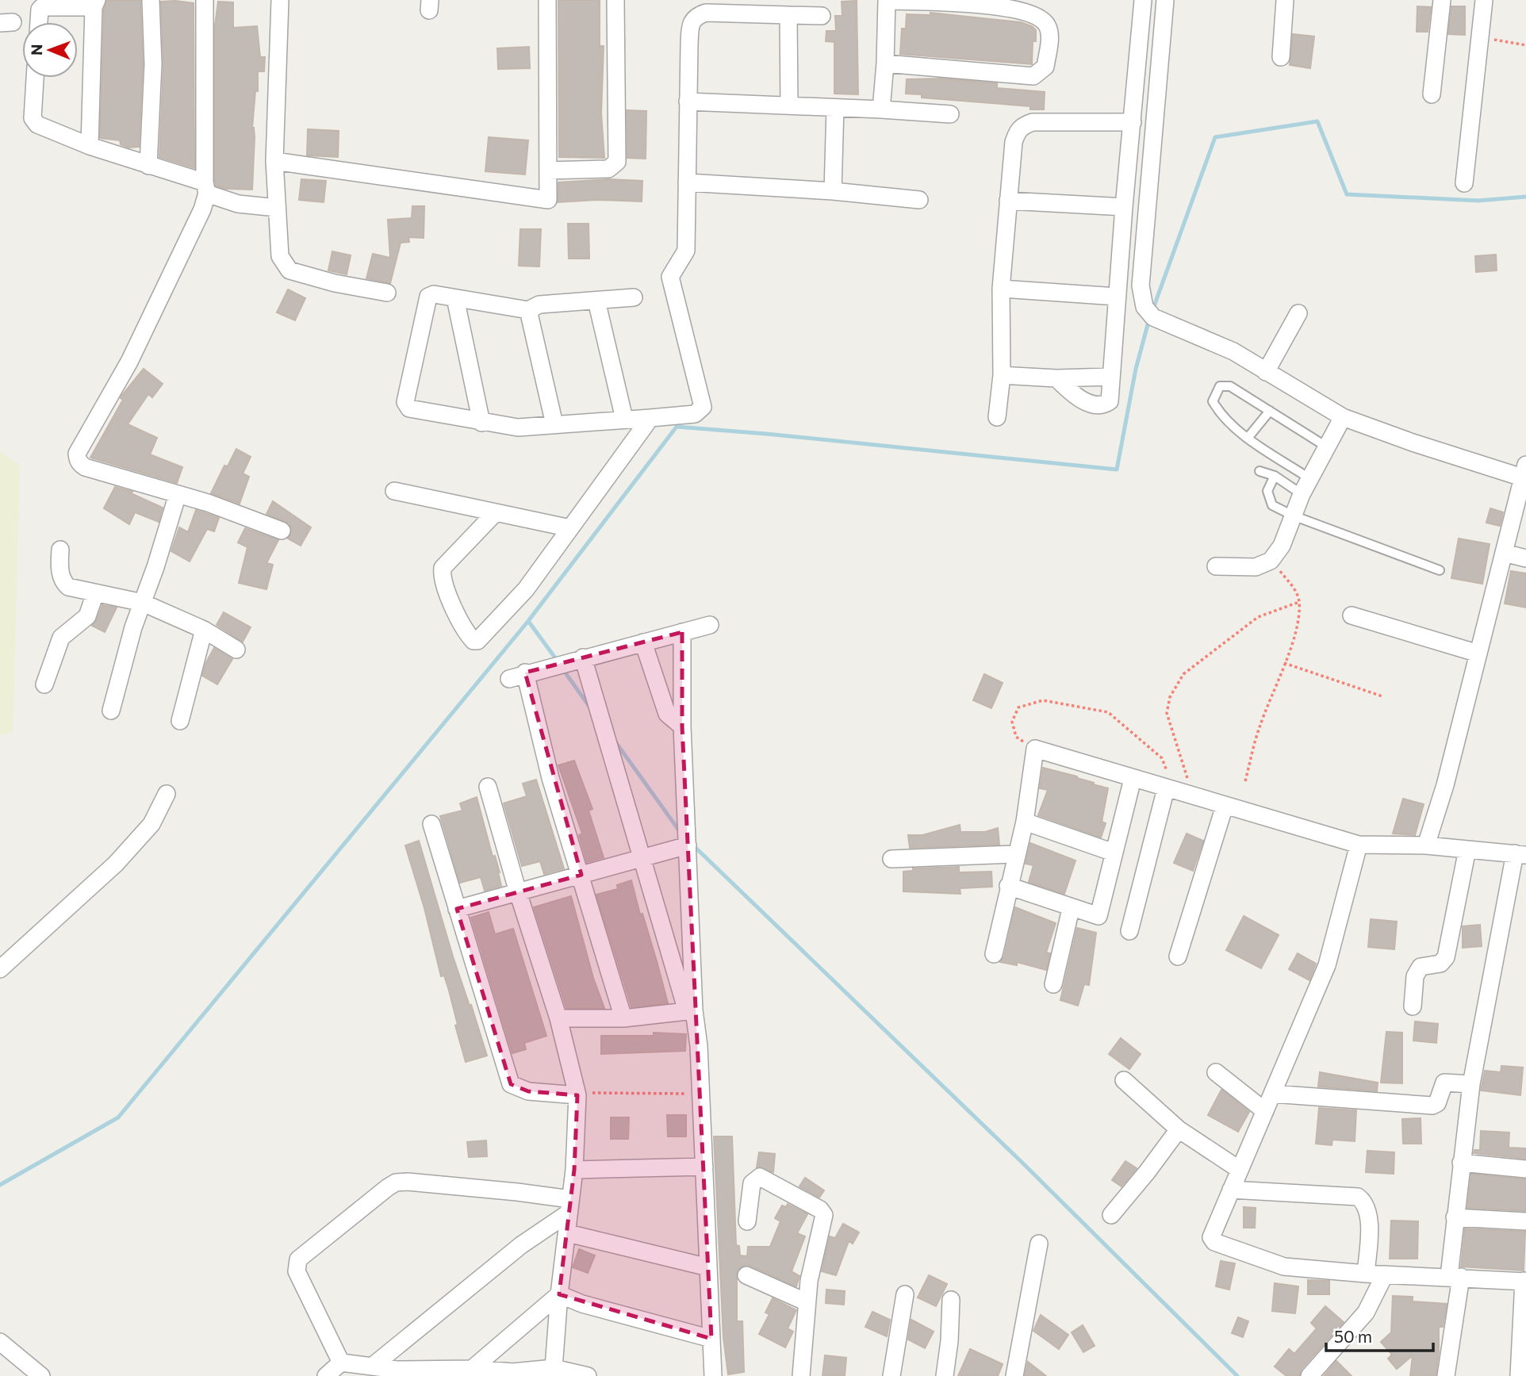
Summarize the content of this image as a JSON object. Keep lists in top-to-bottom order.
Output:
{
  "scale_bar": "50 m",
  "north": "left"
}
